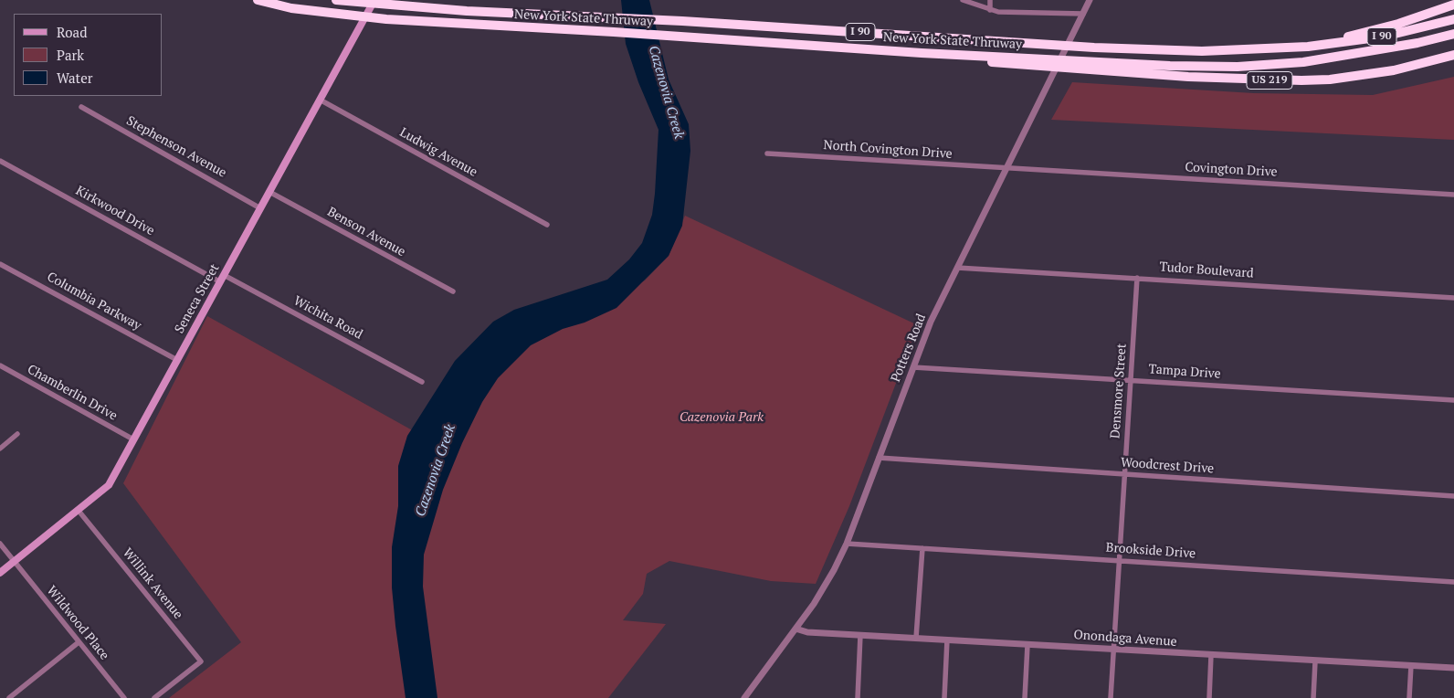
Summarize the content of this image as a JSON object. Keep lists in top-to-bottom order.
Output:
{
  "streets": {
    "highway": ["New York State Thruway", "I 90", "US 219"],
    "main road": ["Seneca Street"],
    "street": [
      "Stephenson Avenue",
      "North Covington Drive",
      "Ludwig Avenue",
      "Covington Drive",
      "Kirkwood Drive",
      "Benson Avenue",
      "Tudor Boulevard",
      "Columbia Parkway",
      "Wichita Road",
      "Potters Road",
      "Tampa Drive",
      "Densmore Street",
      "Chamberlin Drive",
      "Woodcrest Drive",
      "Brookside Drive",
      "Willink Avenue",
      "Wildwood Place",
      "Onondaga Avenue"
    ]
  },
  "crossings": [
    ["New York State Thruway", "US 219"],
    ["I 90", "US 219"],
    ["Stephenson Avenue", "Seneca Street"],
    ["North Covington Drive", "Covington Drive"],
    ["North Covington Drive", "Potters Road"],
    ["Ludwig Avenue", "Seneca Street"],
    ["Covington Drive", "Potters Road"],
    ["Kirkwood Drive", "Seneca Street"],
    ["Kirkwood Drive", "Wichita Road"],
    ["Benson Avenue", "Seneca Street"],
    ["Tudor Boulevard", "Potters Road"],
    ["Tudor Boulevard", "Densmore Street"],
    ["Seneca Street", "Columbia Parkway"],
    ["Seneca Street", "Wichita Road"],
    ["Seneca Street", "Chamberlin Drive"],
    ["Seneca Street", "Willink Avenue"],
    ["Seneca Street", "Wildwood Place"],
    ["Potters Road", "Tampa Drive"],
    ["Potters Road", "Woodcrest Drive"],
    ["Potters Road", "Brookside Drive"],
    ["Potters Road", "Onondaga Avenue"],
    ["Tampa Drive", "Densmore Street"],
    ["Densmore Street", "Woodcrest Drive"],
    ["Densmore Street", "Brookside Drive"],
    ["Densmore Street", "Onondaga Avenue"]
  ],
  "water": ["Cazenovia Creek"],
  "parks": ["Cazenovia Park"],
  "legend": ["Road", "Park", "Water"]
}
